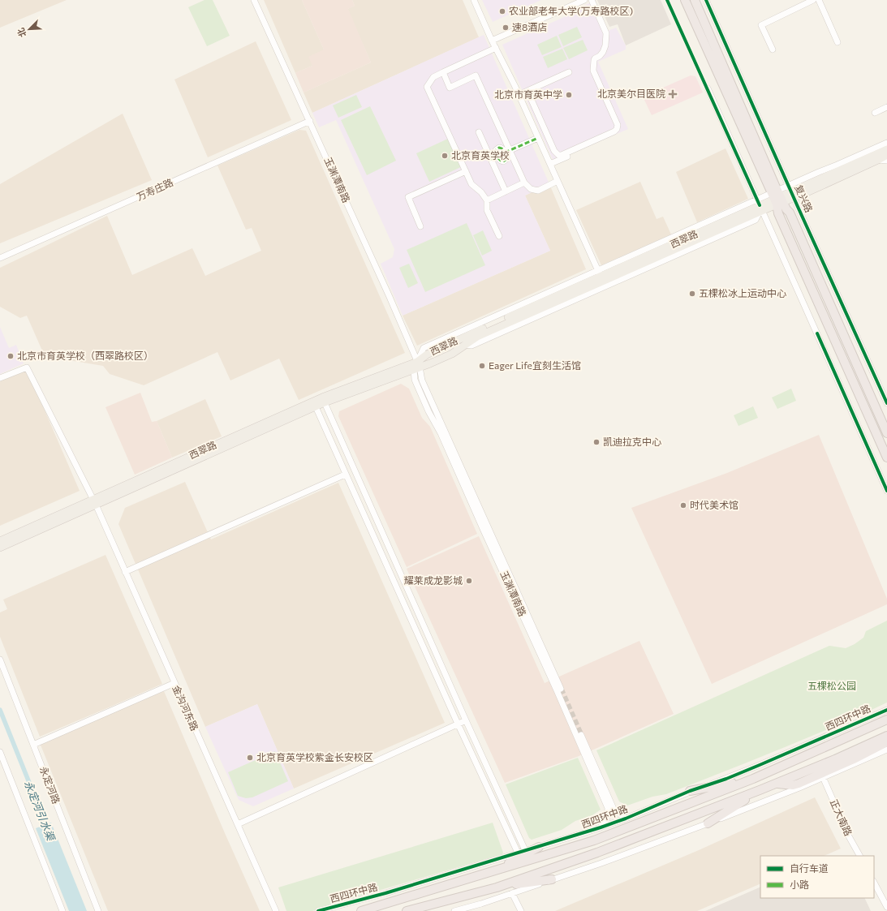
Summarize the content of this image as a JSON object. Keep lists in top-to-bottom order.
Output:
{
  "streets": {
    "highway": ["复兴路", "西四环中路"],
    "main road": ["西翠路"],
    "street": [
      "玉渊潭南路",
      "万寿庄路",
      "金沟河东路",
      "永定河路",
      "正大南路"
    ]
  },
  "crossings": [
    ["玉渊潭南路", "万寿庄路"],
    ["玉渊潭南路", "西翠路"],
    ["玉渊潭南路", "西四环中路"],
    ["复兴路", "西翠路"],
    ["西翠路", "金沟河东路"]
  ],
  "water": ["永定河引水渠"],
  "parks": ["五棵松公园"],
  "places": {
    "other": [
      "农业部老年大学(万寿路校区)",
      "速8酒店",
      "北京市育英中学",
      "北京育英学校",
      "五棵松冰上运动中心",
      "北京市育英学校（西翠路校区）",
      "Eager Life宜刻生活馆",
      "凯迪拉克中心",
      "时代美术馆",
      "耀莱成龙影城",
      "北京育英学校紫金长安校区"
    ],
    "health": ["北京美尔目医院"]
  },
  "legend": ["自行车道", "小路"],
  "north": "bottom left"
}
